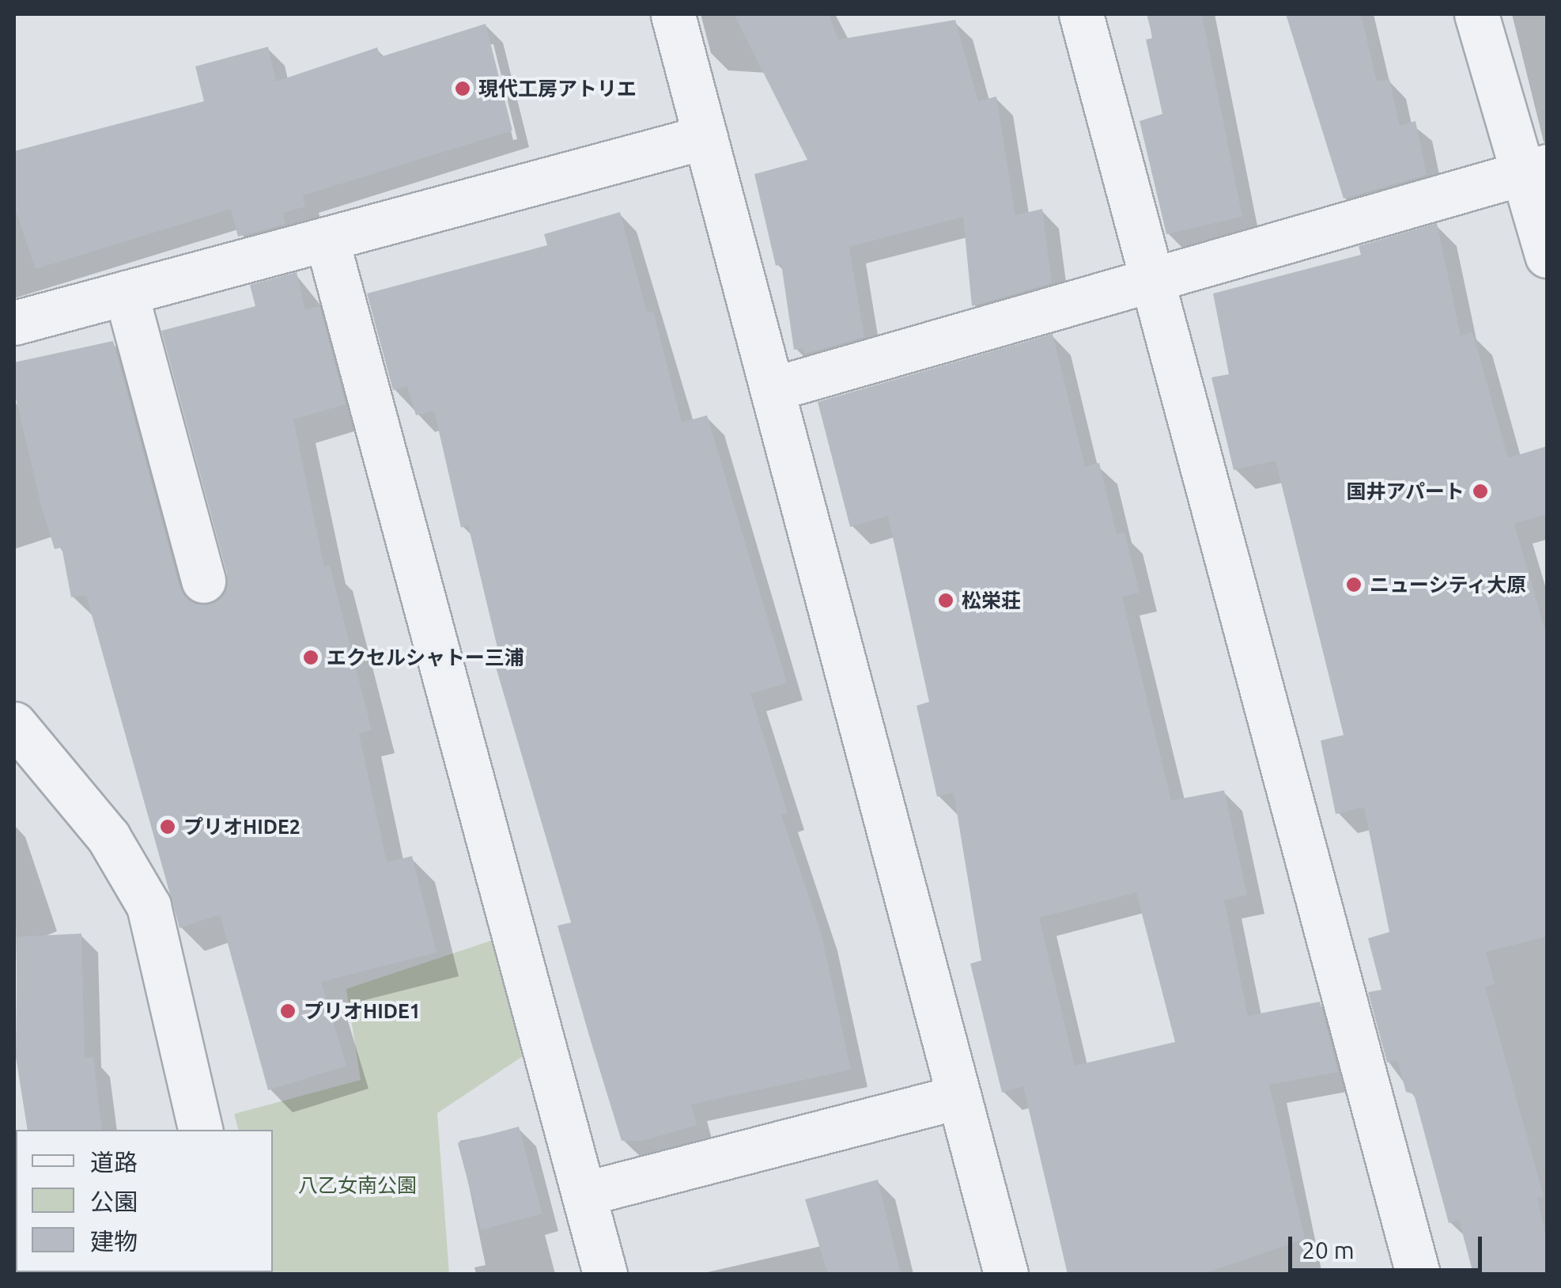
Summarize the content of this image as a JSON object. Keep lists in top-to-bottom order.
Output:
{
  "parks": ["八乙女南公園"],
  "places": [
    "現代工房アトリエ",
    "国井アパート",
    "ニューシティ大原",
    "松栄荘",
    "エクセルシャトー三浦",
    "プリオHIDE2",
    "プリオHIDE1"
  ],
  "legend": ["道路", "公園", "建物"],
  "scale_bar": "20 m"
}
